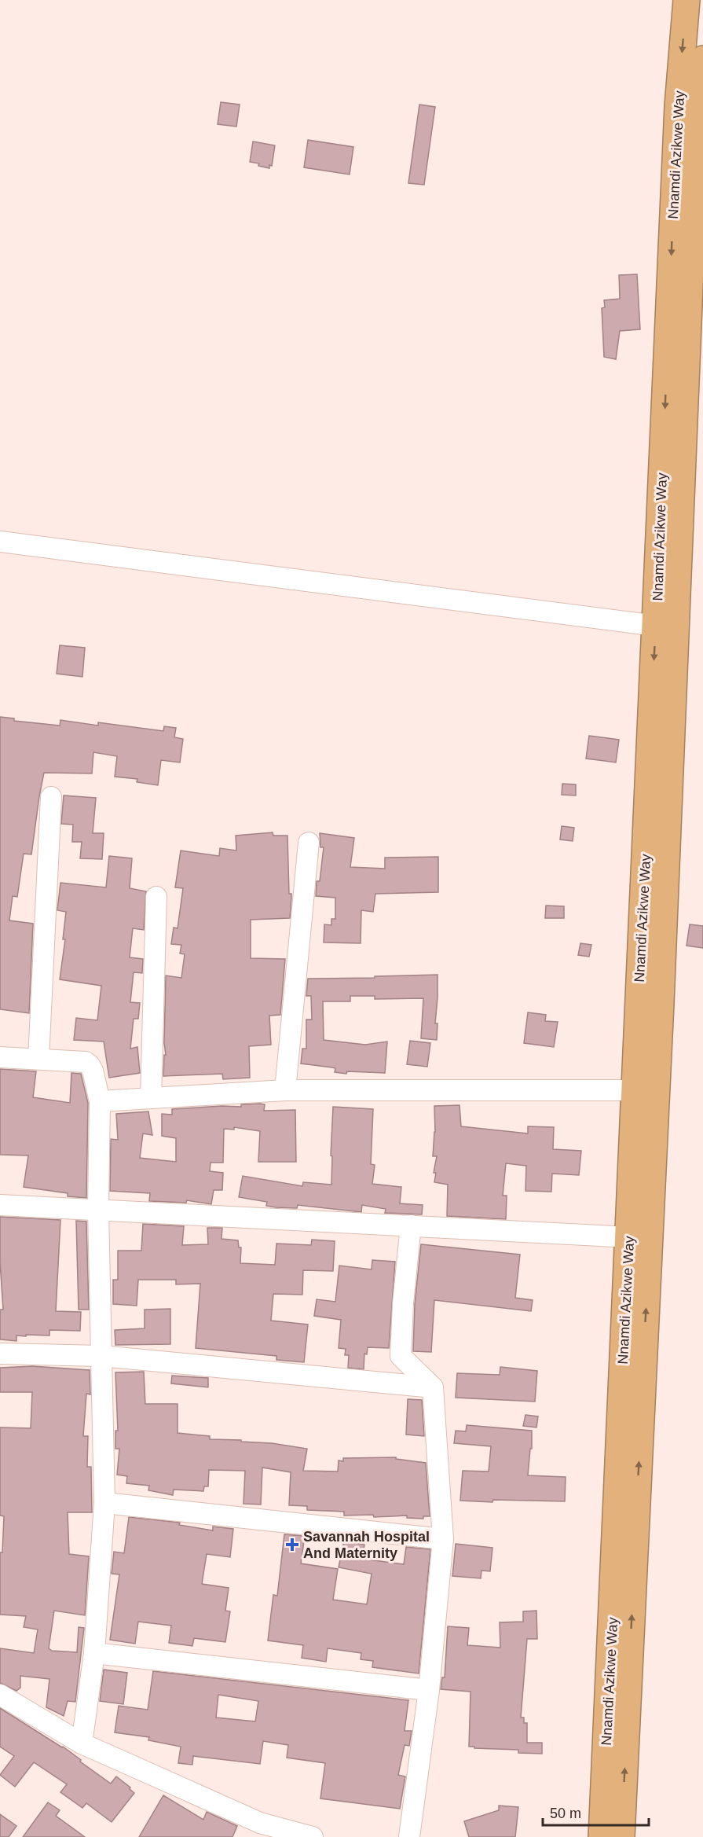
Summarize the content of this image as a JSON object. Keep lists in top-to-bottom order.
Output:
{
  "streets": {
    "highway": ["Nnamdi Azikwe Way"]
  },
  "places": {
    "health": ["Savannah Hospital And Maternity"]
  },
  "scale_bar": "50 m"
}
